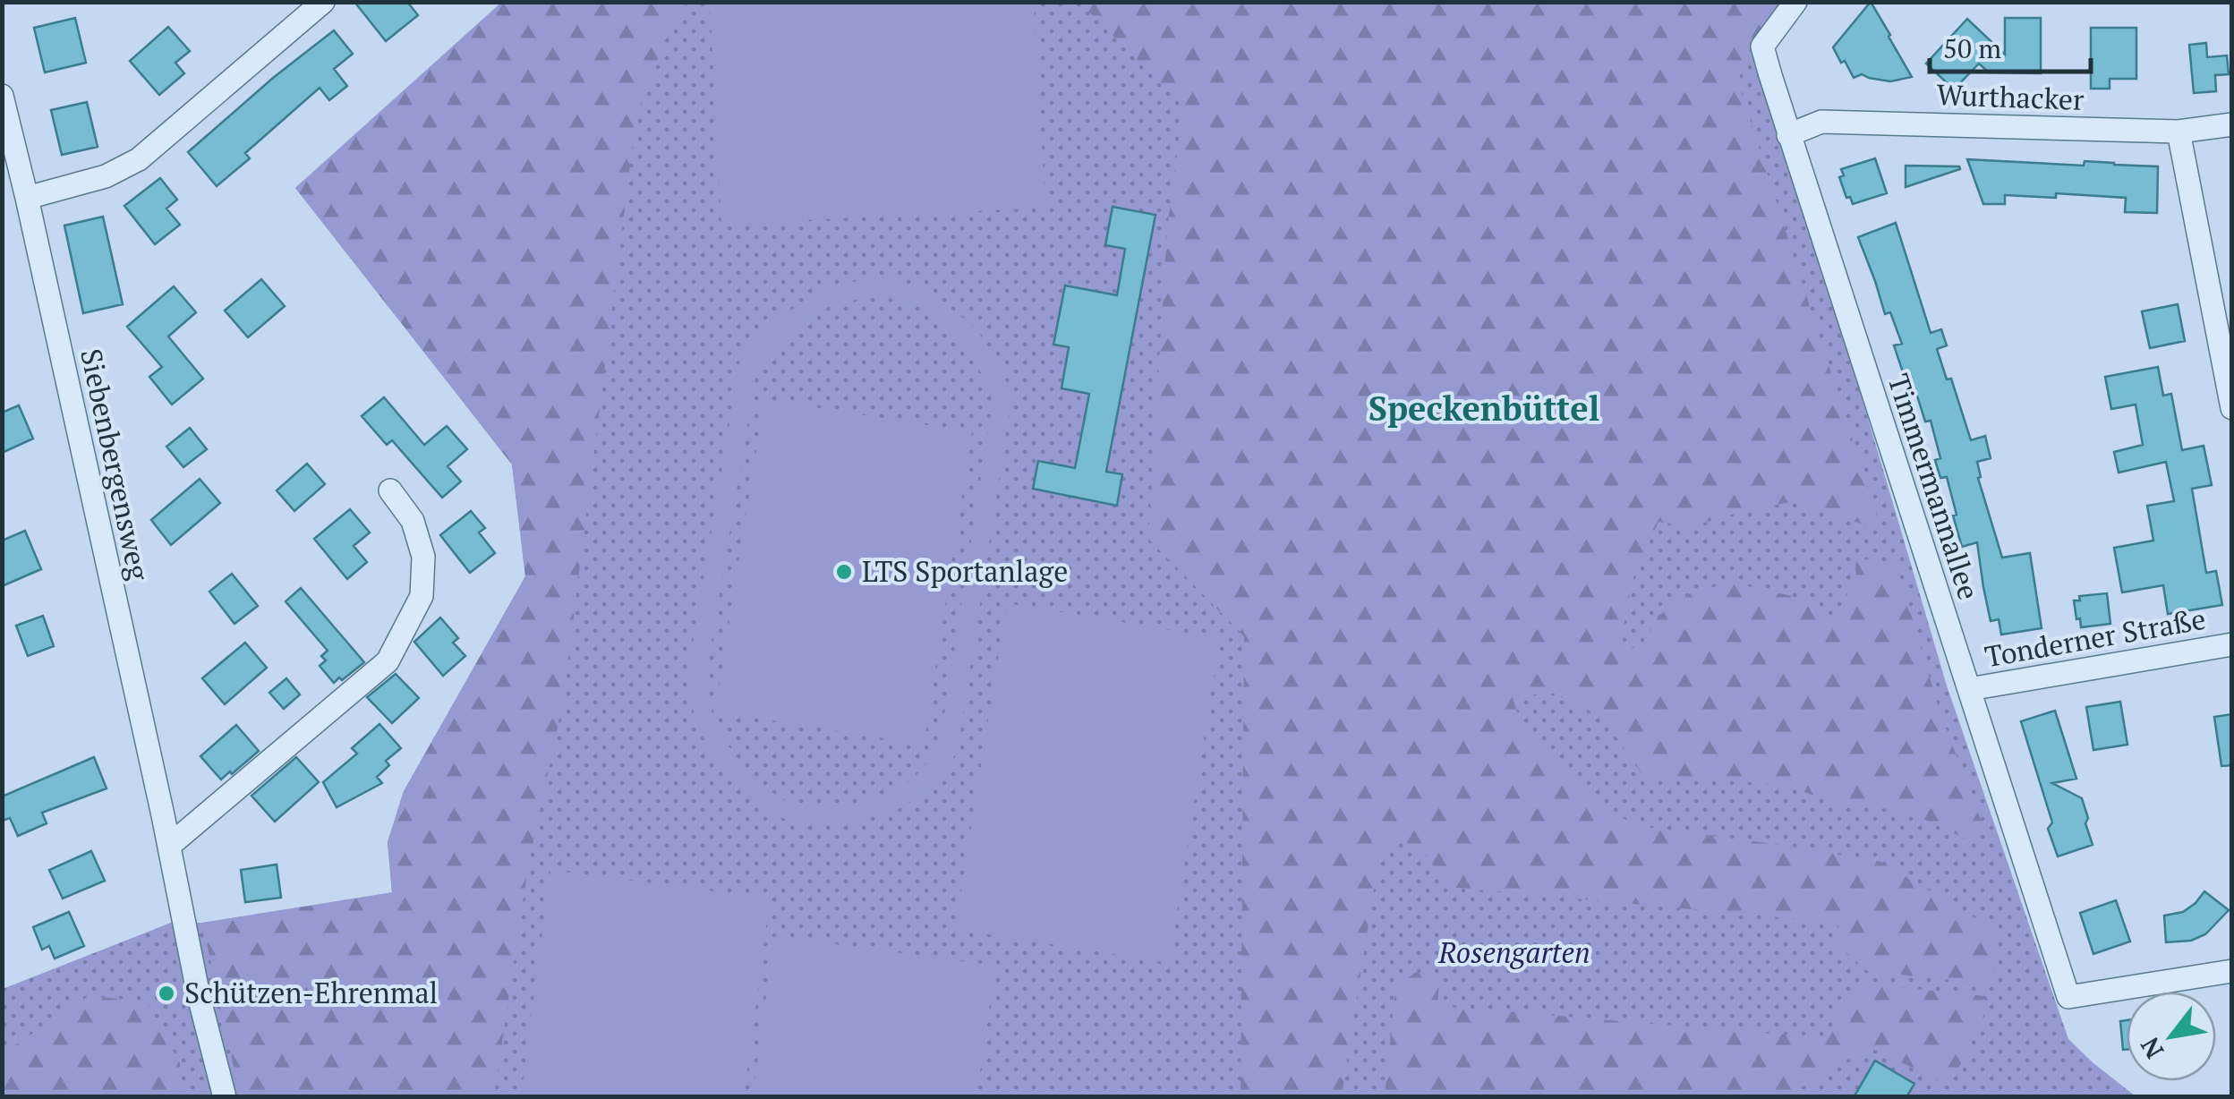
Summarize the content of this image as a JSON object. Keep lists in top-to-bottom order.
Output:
{
  "streets": {
    "street": [
      "Wurthacker",
      "Siebenbergensweg",
      "Timmermannallee",
      "Tonderner Straße"
    ]
  },
  "crossings": [
    ["Wurthacker", "Timmermannallee"],
    ["Timmermannallee", "Tonderner Straße"]
  ],
  "districts": ["Speckenbüttel"],
  "parks": ["Rosengarten"],
  "places": ["LTS Sportanlage", "Schützen-Ehrenmal"],
  "scale_bar": "50 m",
  "north": "bottom left"
}
